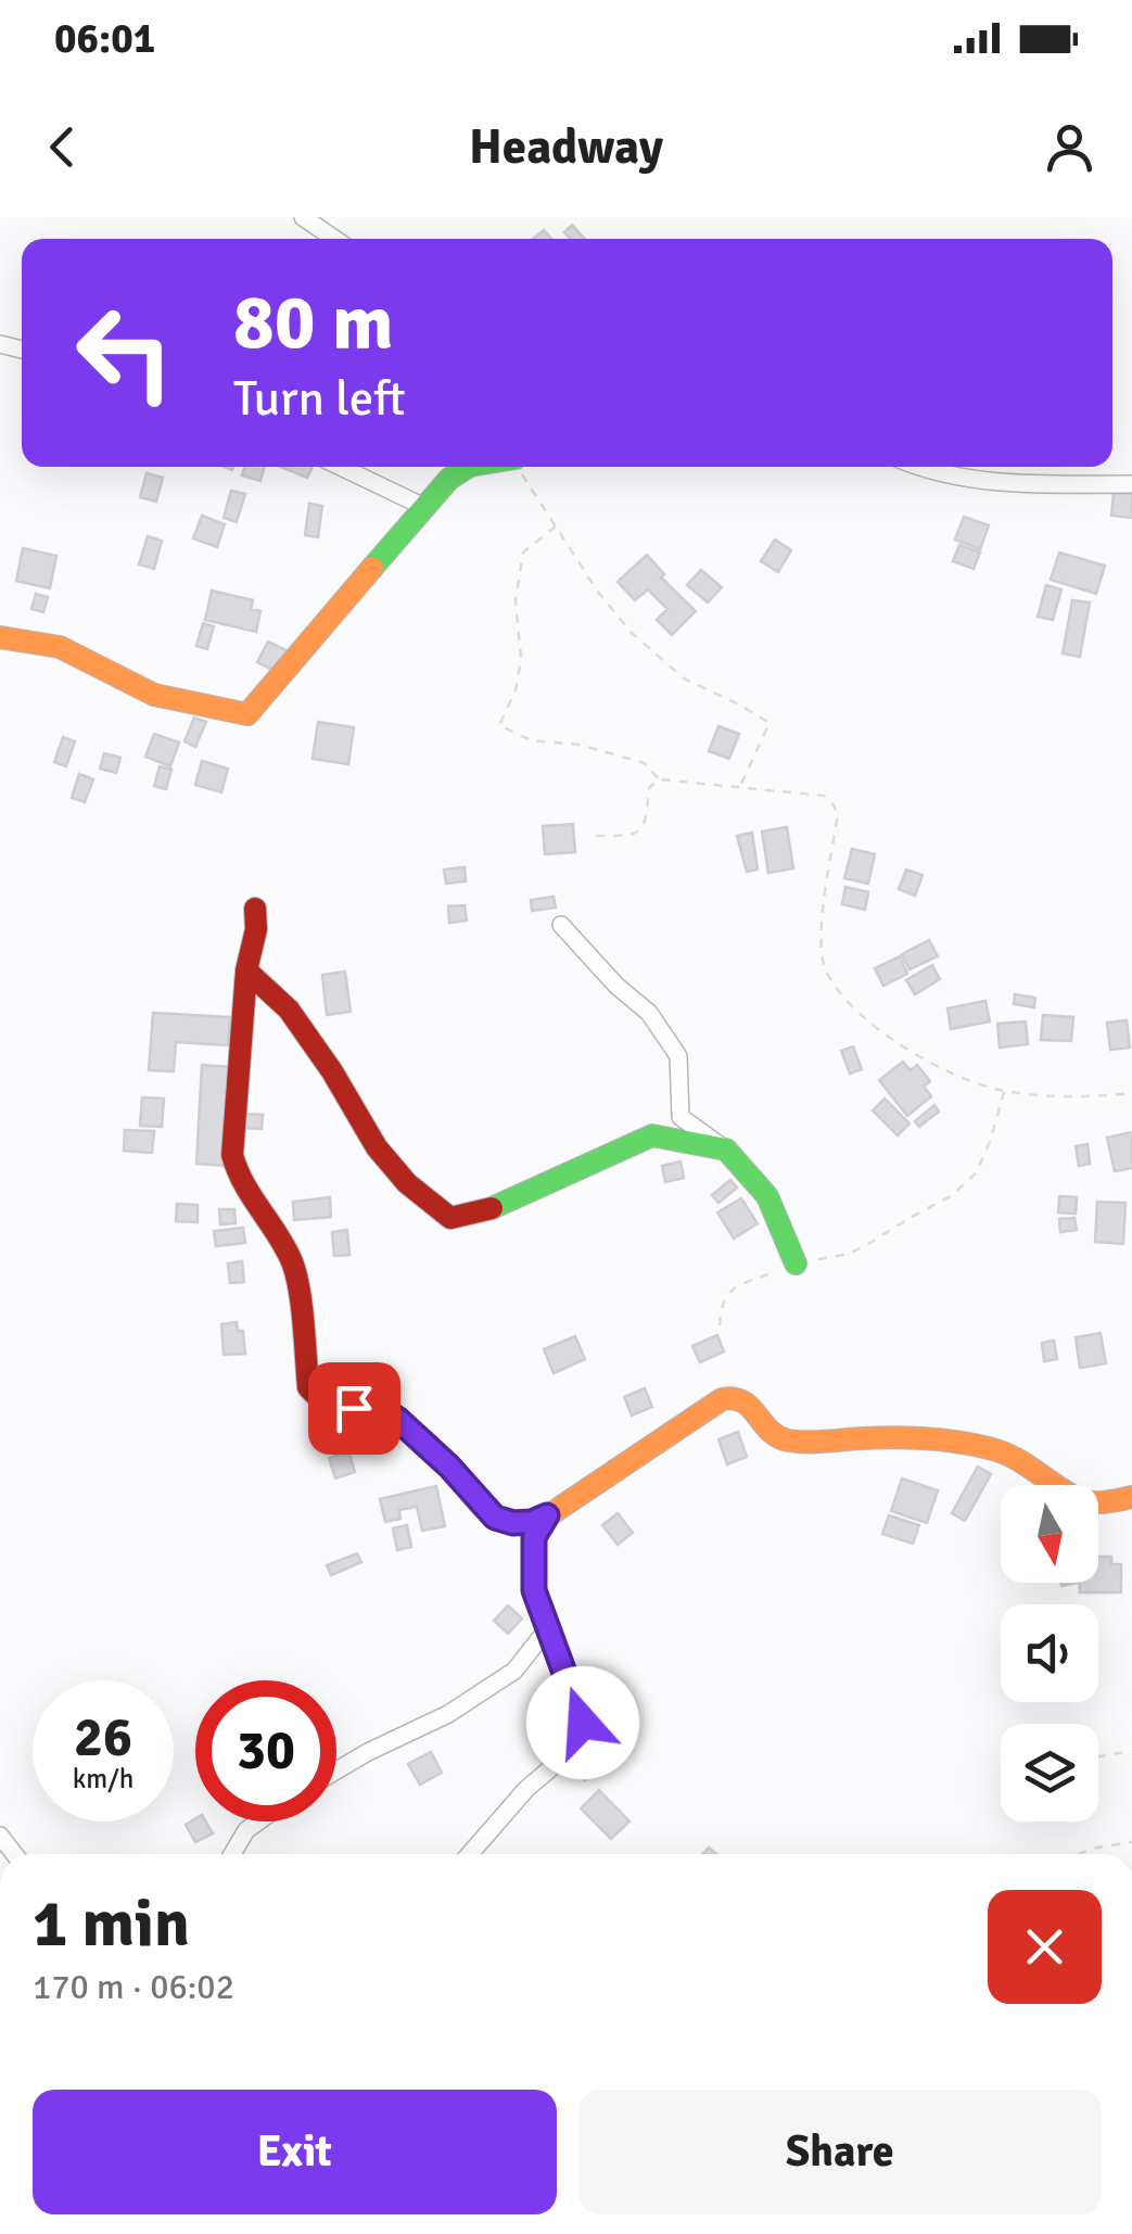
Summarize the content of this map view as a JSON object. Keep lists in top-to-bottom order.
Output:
{
  "north": "bottom",
  "page": {
    "status": "06:01",
    "header": "Headway",
    "turn": ["80 m", "Turn left"],
    "speed": "26 km/h",
    "limit": "30",
    "heading": ["1 min", "170 m · 06:02"],
    "buttons": ["Exit", "Share"]
  }
}
